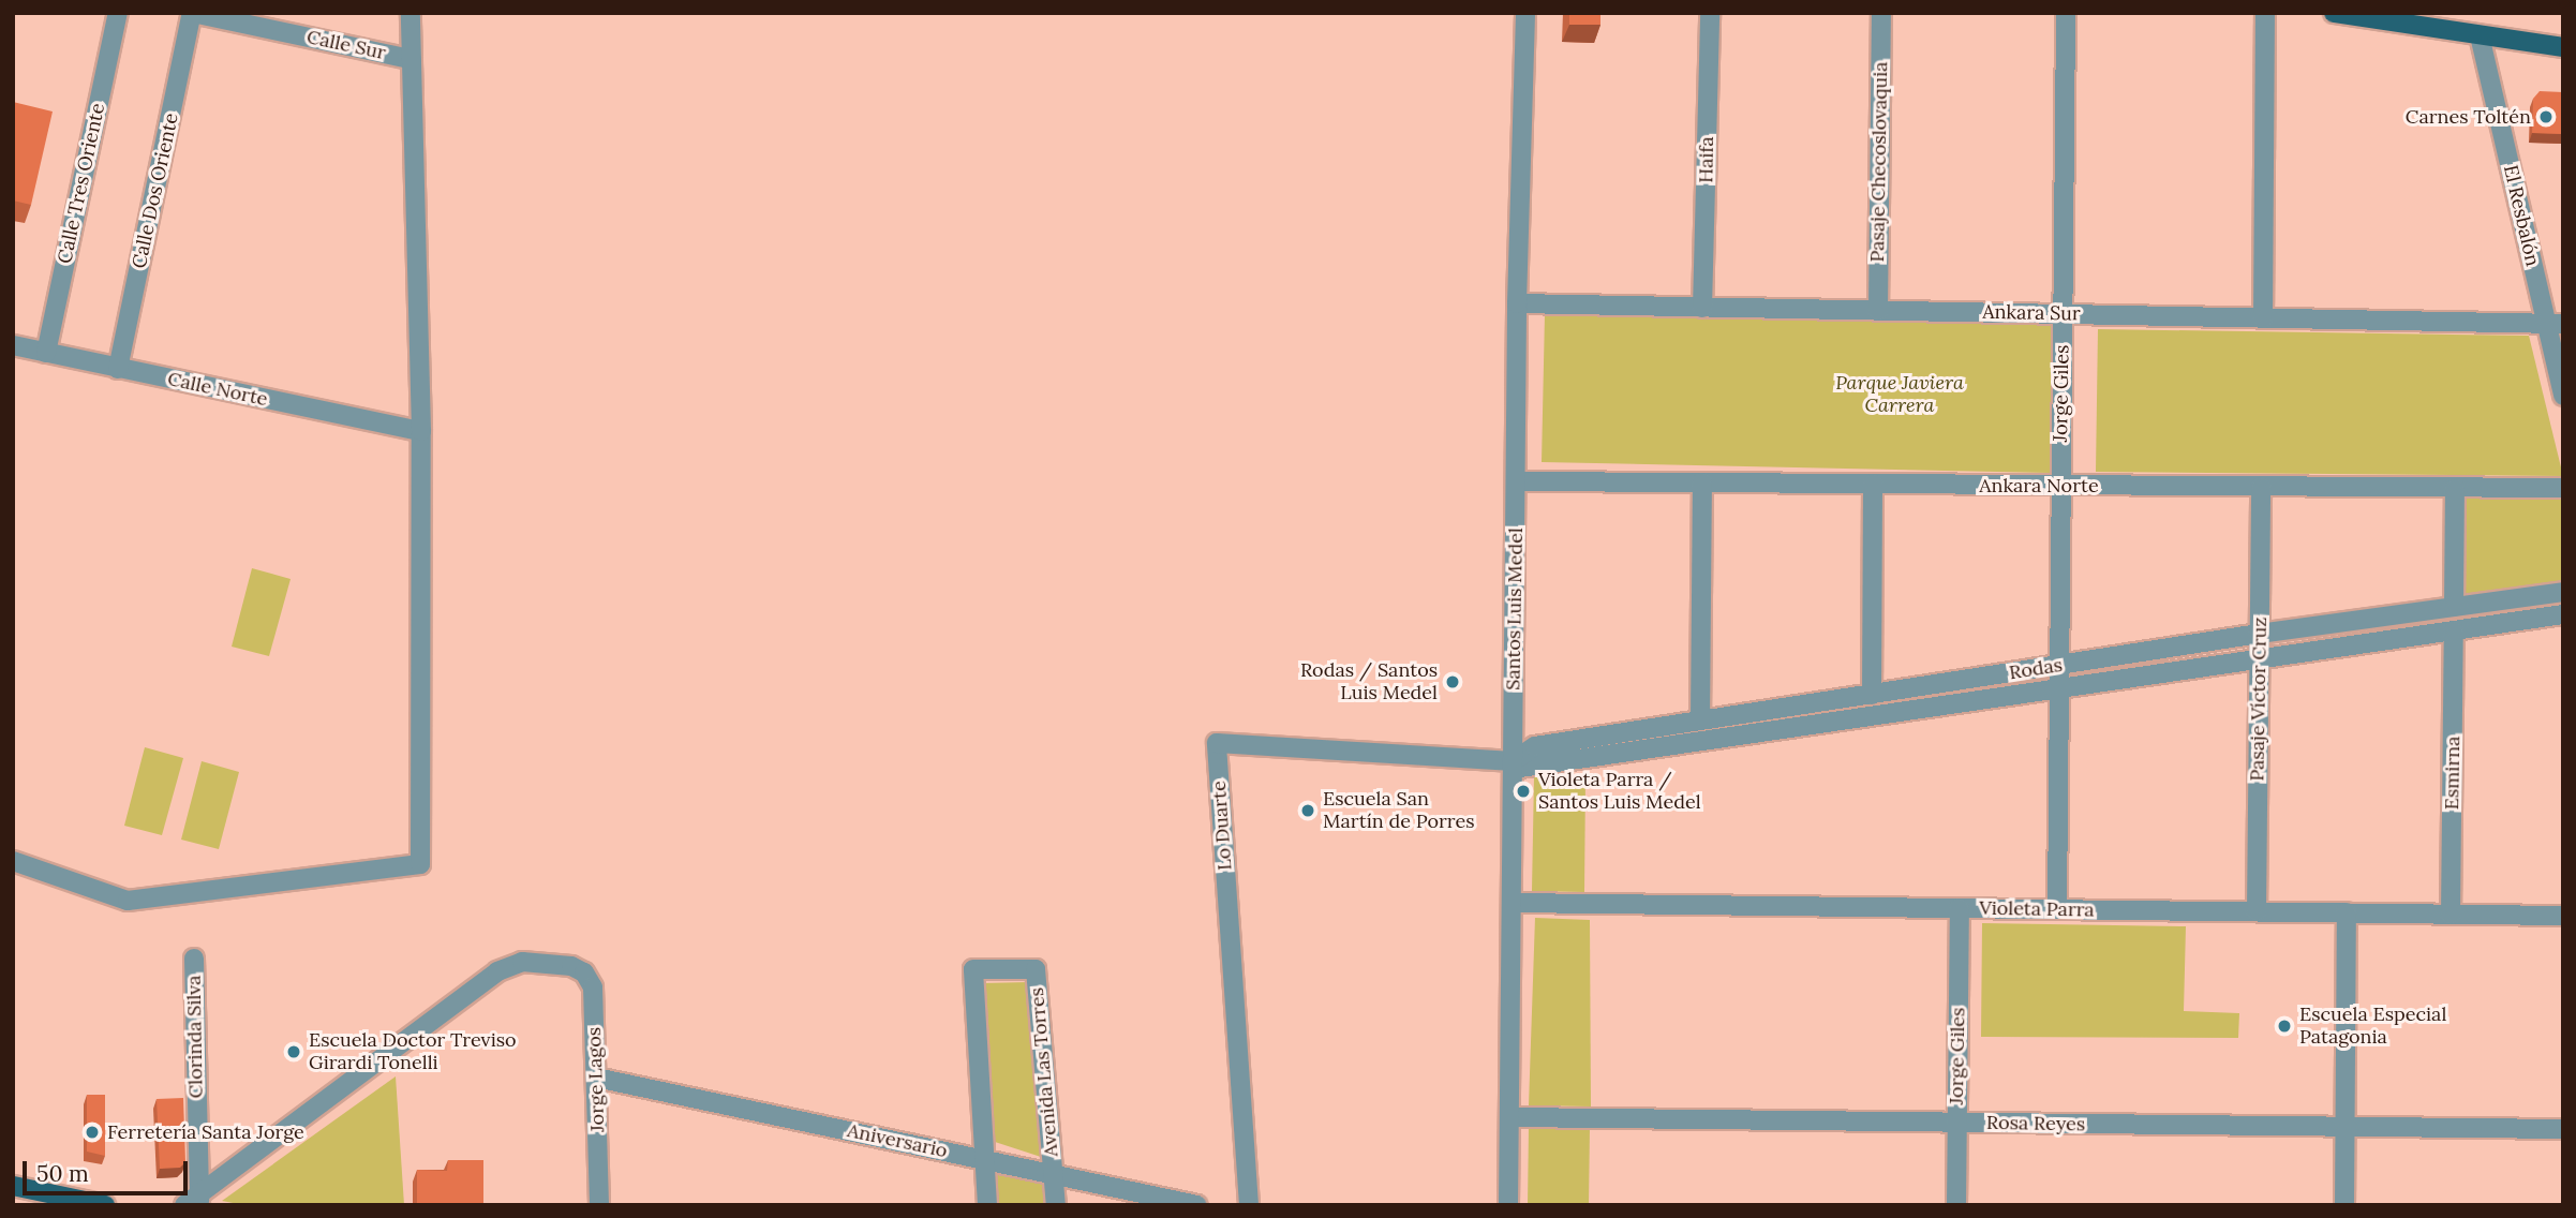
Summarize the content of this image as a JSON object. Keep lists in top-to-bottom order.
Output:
{
  "streets": {
    "street": [
      "Calle Sur",
      "Haifa",
      "Pasaje Checoslovaquia",
      "Calle Tres Oriente",
      "Calle Dos Oriente",
      "El Resbalón",
      "Ankara Sur",
      "Calle Norte",
      "Jorge Giles",
      "Ankara Norte",
      "Santos Luis Medel",
      "Rodas",
      "Pasaje Víctor Cruz",
      "Esmirna",
      "Lo Duarte",
      "Violeta Parra",
      "Clorinda Silva",
      "Avenida Las Torres",
      "Jorge Lagos",
      "Rosa Reyes",
      "Aniversario"
    ]
  },
  "crossings": [
    ["Calle Sur", "Calle Dos Oriente"],
    ["Haifa", "Ankara Sur"],
    ["Pasaje Checoslovaquia", "Ankara Sur"],
    ["Calle Tres Oriente", "Calle Norte"],
    ["Calle Dos Oriente", "Calle Norte"],
    ["El Resbalón", "Ankara Sur"],
    ["Ankara Sur", "Jorge Giles"],
    ["Ankara Sur", "Santos Luis Medel"],
    ["Jorge Giles", "Ankara Norte"],
    ["Jorge Giles", "Rodas"],
    ["Jorge Giles", "Violeta Parra"],
    ["Jorge Giles", "Rosa Reyes"],
    ["Ankara Norte", "Santos Luis Medel"],
    ["Ankara Norte", "Pasaje Víctor Cruz"],
    ["Santos Luis Medel", "Rodas"],
    ["Santos Luis Medel", "Lo Duarte"],
    ["Santos Luis Medel", "Violeta Parra"],
    ["Santos Luis Medel", "Rosa Reyes"],
    ["Rodas", "Pasaje Víctor Cruz"],
    ["Rodas", "Esmirna"],
    ["Rodas", "Lo Duarte"],
    ["Pasaje Víctor Cruz", "Violeta Parra"],
    ["Esmirna", "Violeta Parra"],
    ["Clorinda Silva", "Jorge Lagos"],
    ["Avenida Las Torres", "Aniversario"],
    ["Jorge Lagos", "Aniversario"]
  ],
  "parks": ["Parque Javiera Carrera"],
  "places": [
    "Carnes Toltén",
    "Rodas / Santos Luis Medel",
    "Violeta Parra / Santos Luis Medel",
    "Escuela San Martín de Porres",
    "Escuela Especial Patagonia",
    "Escuela Doctor Treviso Girardi Tonelli",
    "Ferretería Santa Jorge"
  ],
  "scale_bar": "50 m"
}
